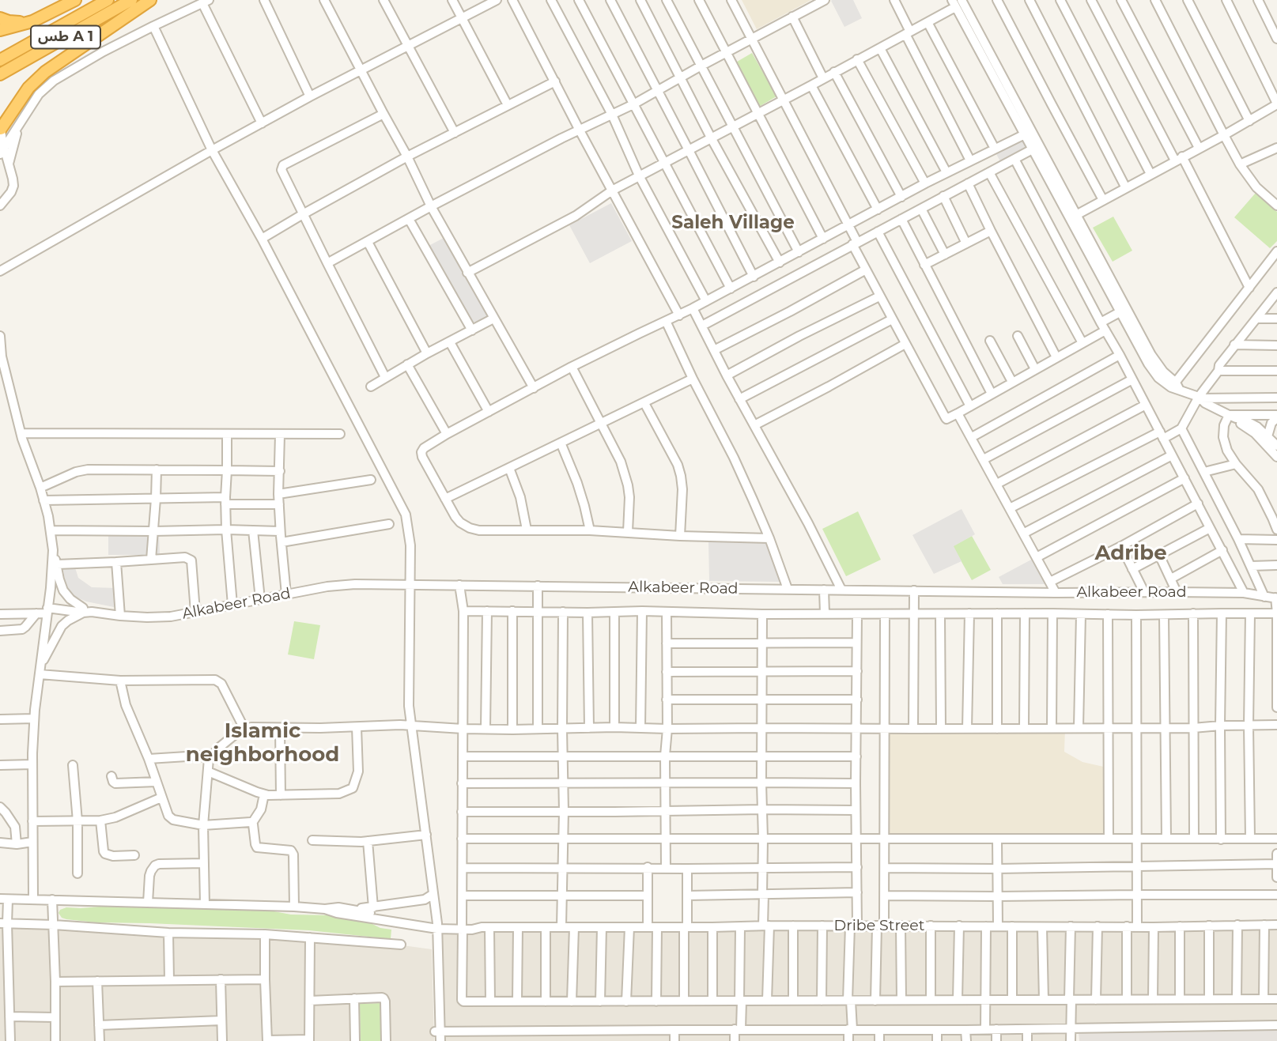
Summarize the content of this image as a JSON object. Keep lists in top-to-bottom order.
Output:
{
  "streets": {
    "highway": ["طس A 1"],
    "street": ["Alkabeer Road", "Dribe Street"]
  },
  "districts": ["Saleh Village", "Adribe", "Islamic neighborhood"]
}
